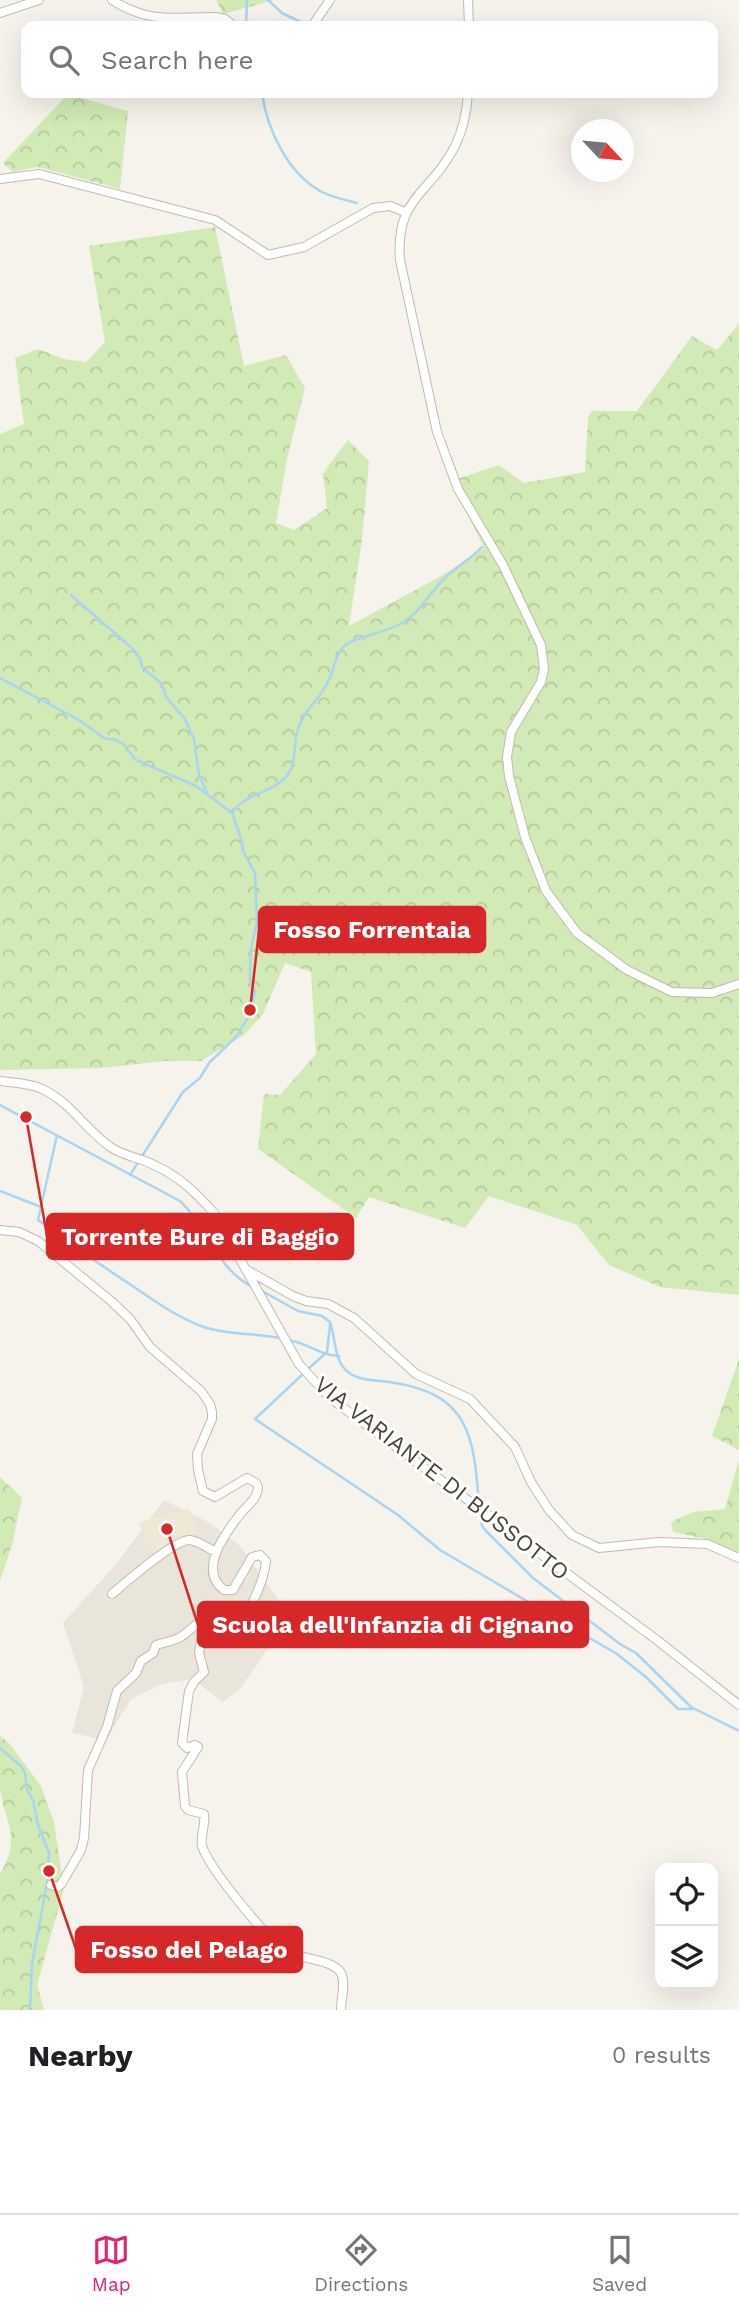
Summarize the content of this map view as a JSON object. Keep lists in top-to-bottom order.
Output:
{
  "streets": {
    "street": ["VIA VARIANTE DI BUSSOTTO"]
  },
  "places": [
    "Fosso Forrentaia",
    "Torrente Bure di Baggio",
    "Scuola dell'Infanzia di Cignano",
    "Fosso del Pelago"
  ],
  "north": "bottom right",
  "page": {
    "search": "Search here",
    "heading": ["Nearby", "0 results"],
    "nav": ["Map", "Directions", "Saved"]
  }
}
